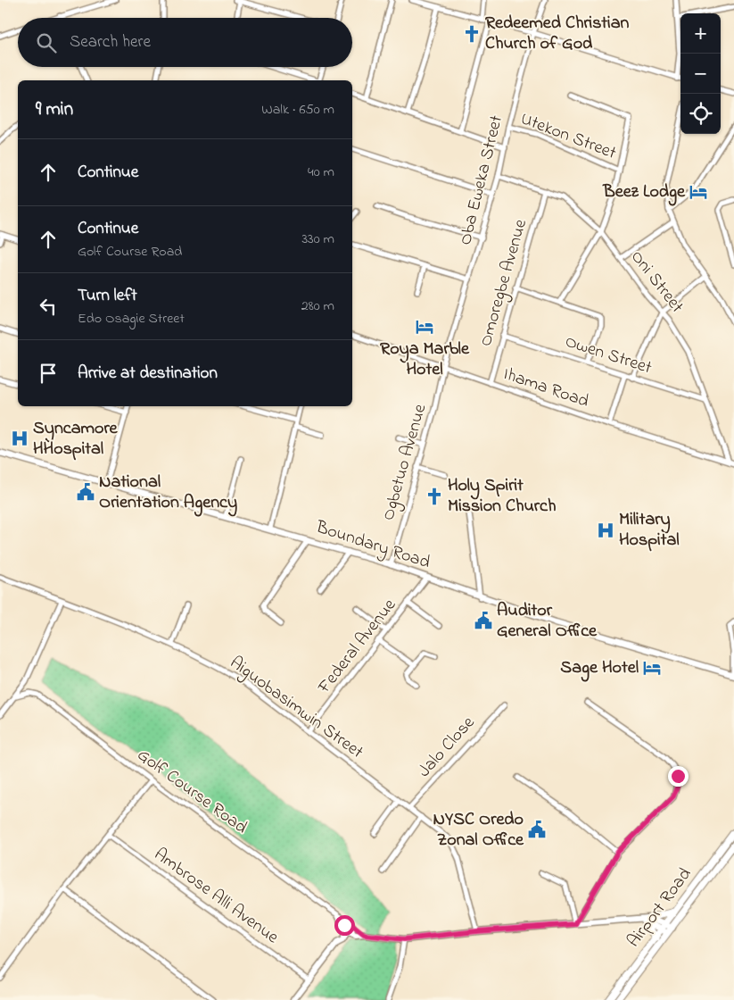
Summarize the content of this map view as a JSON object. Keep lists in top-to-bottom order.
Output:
{
  "streets": {
    "main road": ["Airport Road"],
    "street": [
      "Utekon Street",
      "Oba Eweka Street",
      "Oni Street",
      "Omoregbe Avenue",
      "Owen Street",
      "Ihama Road",
      "Ogbetuo Avenue",
      "Boundary Road",
      "Federal Avenue",
      "Aiguobasimwin Street",
      "Jalo Close",
      "Golf Course Road",
      "Ambrose Alli Avenue"
    ]
  },
  "crossings": [
    ["Utekon Street", "Oba Eweka Street"],
    ["Oba Eweka Street", "Oni Street"],
    ["Oba Eweka Street", "Ihama Road"],
    ["Oba Eweka Street", "Ogbetuo Avenue"],
    ["Oni Street", "Omoregbe Avenue"],
    ["Oni Street", "Owen Street"],
    ["Oni Street", "Ihama Road"],
    ["Omoregbe Avenue", "Owen Street"],
    ["Omoregbe Avenue", "Ihama Road"],
    ["Ihama Road", "Ogbetuo Avenue"],
    ["Ogbetuo Avenue", "Boundary Road"],
    ["Boundary Road", "Federal Avenue"],
    ["Federal Avenue", "Aiguobasimwin Street"],
    ["Aiguobasimwin Street", "Jalo Close"]
  ],
  "places": {
    "church": ["Redeemed Christian Church of God", "Holy Spirit Mission Church"],
    "hotel": ["Beez Lodge", "Roya Marble Hotel", "Sage Hotel"],
    "hospital": ["Syncamore HHospital", "Military Hospital"],
    "public building": ["National Orientation Agency", "Auditor General Office", "NYSC Oredo Zonal Office"]
  },
  "page": {
    "map_buttons": ["+", "−"],
    "search": "Search here",
    "heading": ["9 min", "Walk · 650 m"],
    "list": [
      ["Continue", "40 m"],
      ["Continue", "Golf Course Road", "330 m"],
      ["Turn left", "Edo Osagie Street", "280 m"],
      "Arrive at destination"
    ]
  }
}
